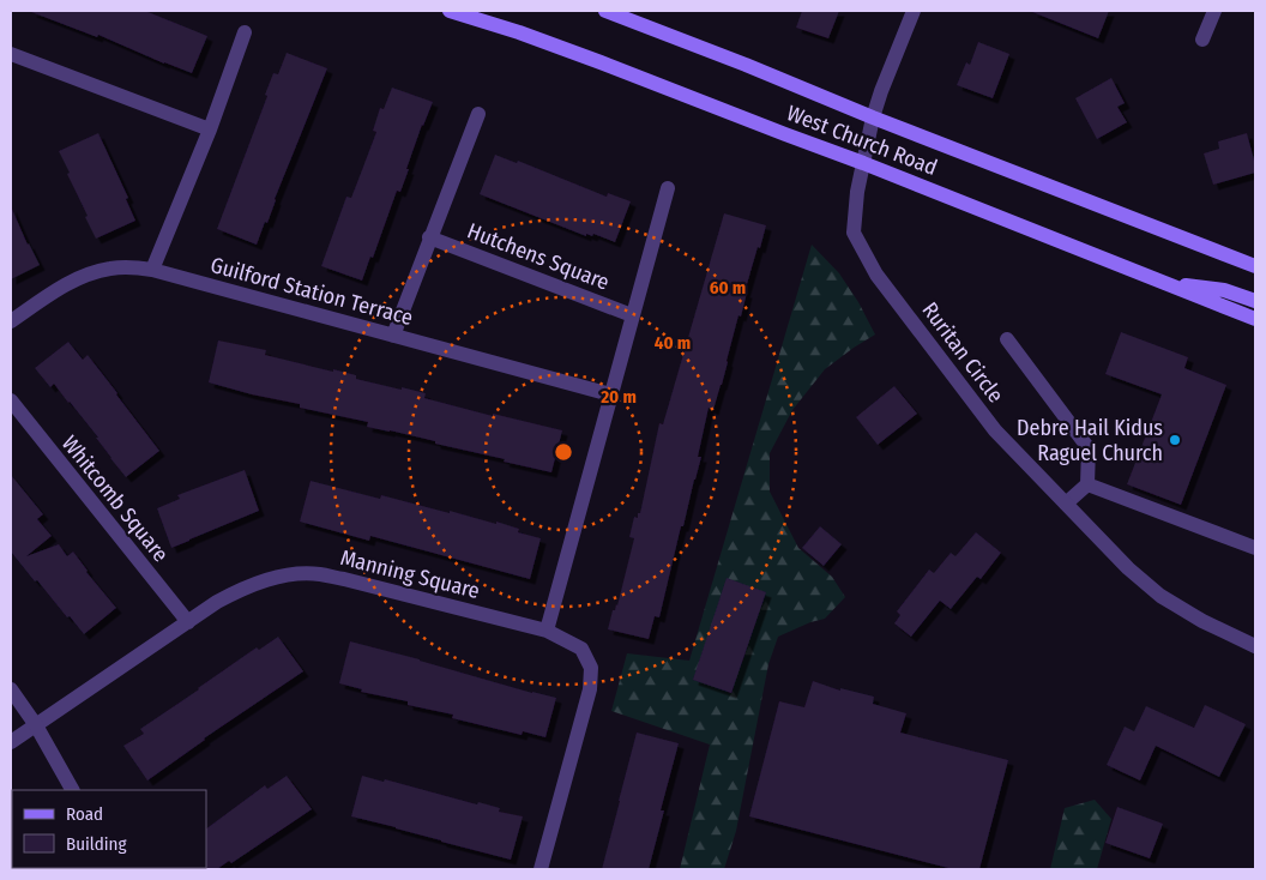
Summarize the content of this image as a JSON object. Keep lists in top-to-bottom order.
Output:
{
  "streets": {
    "main road": ["West Church Road"],
    "street": [
      "Hutchens Square",
      "Guilford Station Terrace",
      "Ruritan Circle",
      "Whitcomb Square",
      "Manning Square"
    ]
  },
  "crossings": [
    ["West Church Road", "Ruritan Circle"],
    ["Hutchens Square", "Guilford Station Terrace"],
    ["Hutchens Square", "Manning Square"],
    ["Whitcomb Square", "Manning Square"]
  ],
  "places": ["Debre Hail Kidus Raguel Church"],
  "legend": ["Road", "Building"],
  "rings": ["60 m", "40 m", "20 m"]
}
